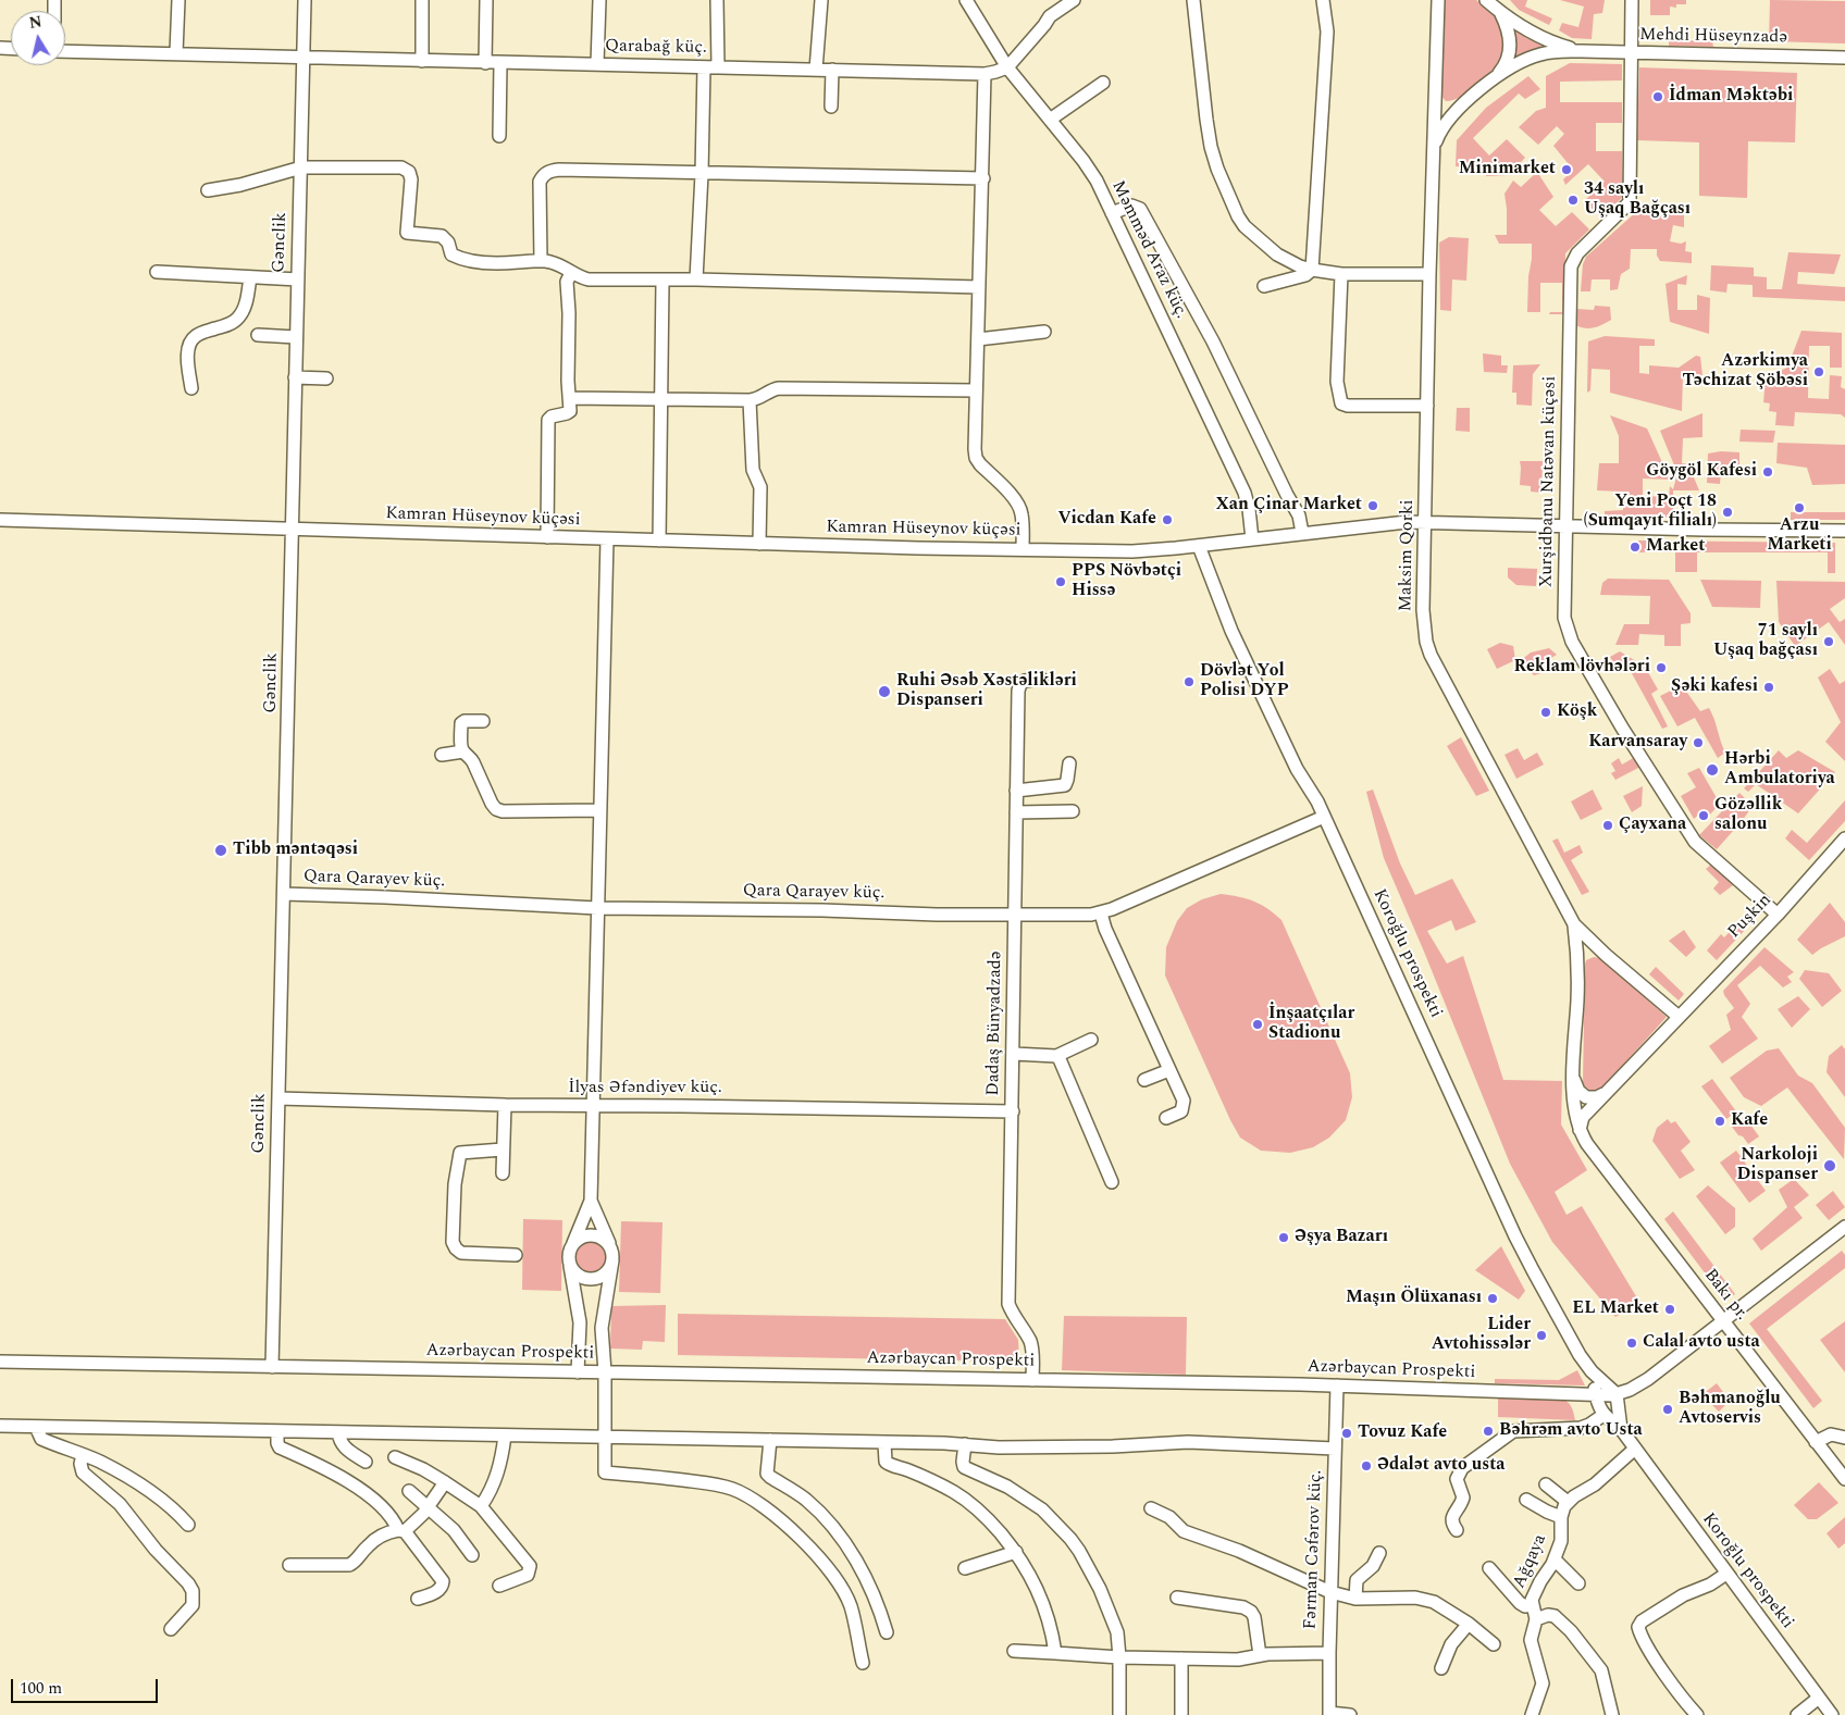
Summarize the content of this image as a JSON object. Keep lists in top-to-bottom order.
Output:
{
  "streets": {
    "street": [
      "Mehdi Hüseynzadə",
      "Qarabağ küç.",
      "Gənclik",
      "Məmməd Araz küç.",
      "Xurşidbanu Natəvan küçəsi",
      "Kamran Hüseynov küçəsi",
      "Maksim Qorki",
      "Qara Qarayev küç.",
      "Puşkin",
      "Koroğlu prospekti",
      "Dadaş Bünyadzadə",
      "İlyas Əfəndiyev küç.",
      "Bakı pr.",
      "Azərbaycan Prospekti",
      "Fərman Cəfərov küç.",
      "Ağqaya"
    ]
  },
  "crossings": [
    ["Mehdi Hüseynzadə", "Xurşidbanu Natəvan küçəsi"],
    ["Qarabağ küç.", "Gənclik"],
    ["Qarabağ küç.", "Məmməd Araz küç."],
    ["Gənclik", "Kamran Hüseynov küçəsi"],
    ["Gənclik", "Qara Qarayev küç."],
    ["Gənclik", "İlyas Əfəndiyev küç."],
    ["Gənclik", "Azərbaycan Prospekti"],
    ["Məmməd Araz küç.", "Kamran Hüseynov küçəsi"],
    ["Xurşidbanu Natəvan küçəsi", "Kamran Hüseynov küçəsi"],
    ["Xurşidbanu Natəvan küçəsi", "Puşkin"],
    ["Kamran Hüseynov küçəsi", "Maksim Qorki"],
    ["Kamran Hüseynov küçəsi", "Koroğlu prospekti"],
    ["Maksim Qorki", "Bakı pr."],
    ["Qara Qarayev küç.", "Koroğlu prospekti"],
    ["Qara Qarayev küç.", "Dadaş Bünyadzadə"],
    ["Puşkin", "Bakı pr."],
    ["Dadaş Bünyadzadə", "İlyas Əfəndiyev küç."],
    ["Dadaş Bünyadzadə", "Azərbaycan Prospekti"],
    ["Bakı pr.", "Azərbaycan Prospekti"],
    ["Azərbaycan Prospekti", "Fərman Cəfərov küç."]
  ],
  "places": [
    "İdman Məktəbi",
    "Minimarket",
    "34 saylı Uşaq Bağçası",
    "Azərkimya Təchizat Şöbəsi",
    "Göygöl Kafesi",
    "Xan Çinar Market",
    "Arzu Marketi",
    "Yeni Poçt 18 (Sumqayıt filialı)",
    "Vicdan Kafe",
    "Market",
    "PPS Növbətçi Hissə",
    "71 saylı Uşaq bağçası",
    "Reklam lövhələri",
    "Dövlət Yol Polisi DYP",
    "Şəki kafesi",
    "Ruhi Əsəb Xəstəlikləri Dispanseri",
    "Köşk",
    "Karvansaray",
    "Hərbi Ambulatoriya",
    "Gözəllik salonu",
    "Çayxana",
    "Tibb məntəqəsi",
    "İnşaatçılar Stadionu",
    "Kafe",
    "Narkoloji Dispanser",
    "Əşya Bazarı",
    "Maşın Ölüxanası",
    "EL Market",
    "Lider Avtohissələr",
    "Calal avto usta",
    "Bəhmanoğlu Avtoservis",
    "Bəhrəm avto Usta",
    "Tovuz Kafe",
    "Ədalət avto usta"
  ],
  "scale_bar": "100 m",
  "north": "top"
}
